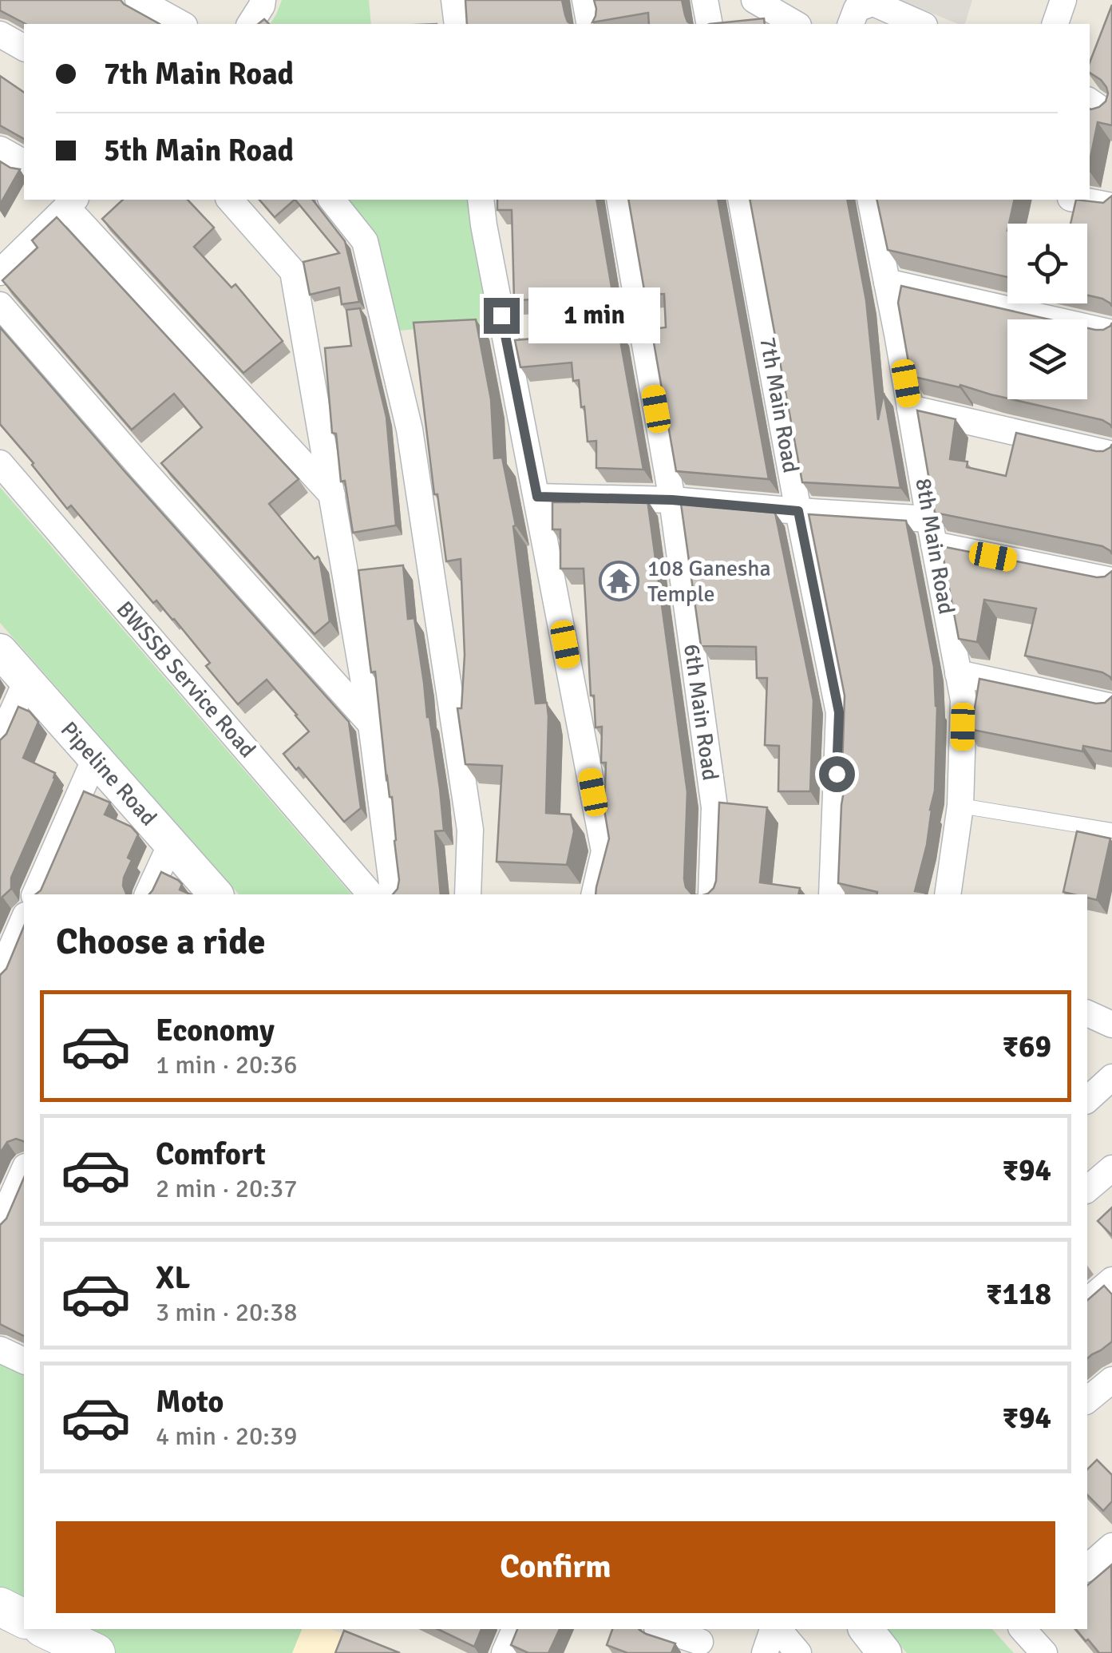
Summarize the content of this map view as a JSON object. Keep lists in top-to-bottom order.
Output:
{
  "streets": {
    "street": [
      "7th Main Road",
      "8th Main Road",
      "BWSSB Service Road",
      "6th Main Road",
      "Pipeline Road"
    ]
  },
  "places": {
    "temple": ["108 Ganesha Temple"]
  },
  "page": {
    "banner": ["7th Main Road", "5th Main Road"],
    "bubble": "1 min",
    "heading": "Choose a ride",
    "list": [
      {
        "name": "Economy",
        "note": "1 min · 20:36",
        "value": "₹69"
      },
      {
        "name": "Comfort",
        "note": "2 min · 20:37",
        "value": "₹94"
      },
      {
        "name": "XL",
        "note": "3 min · 20:38",
        "value": "₹118"
      },
      {
        "name": "Moto",
        "note": "4 min · 20:39",
        "value": "₹94"
      }
    ],
    "buttons": "Confirm"
  }
}
